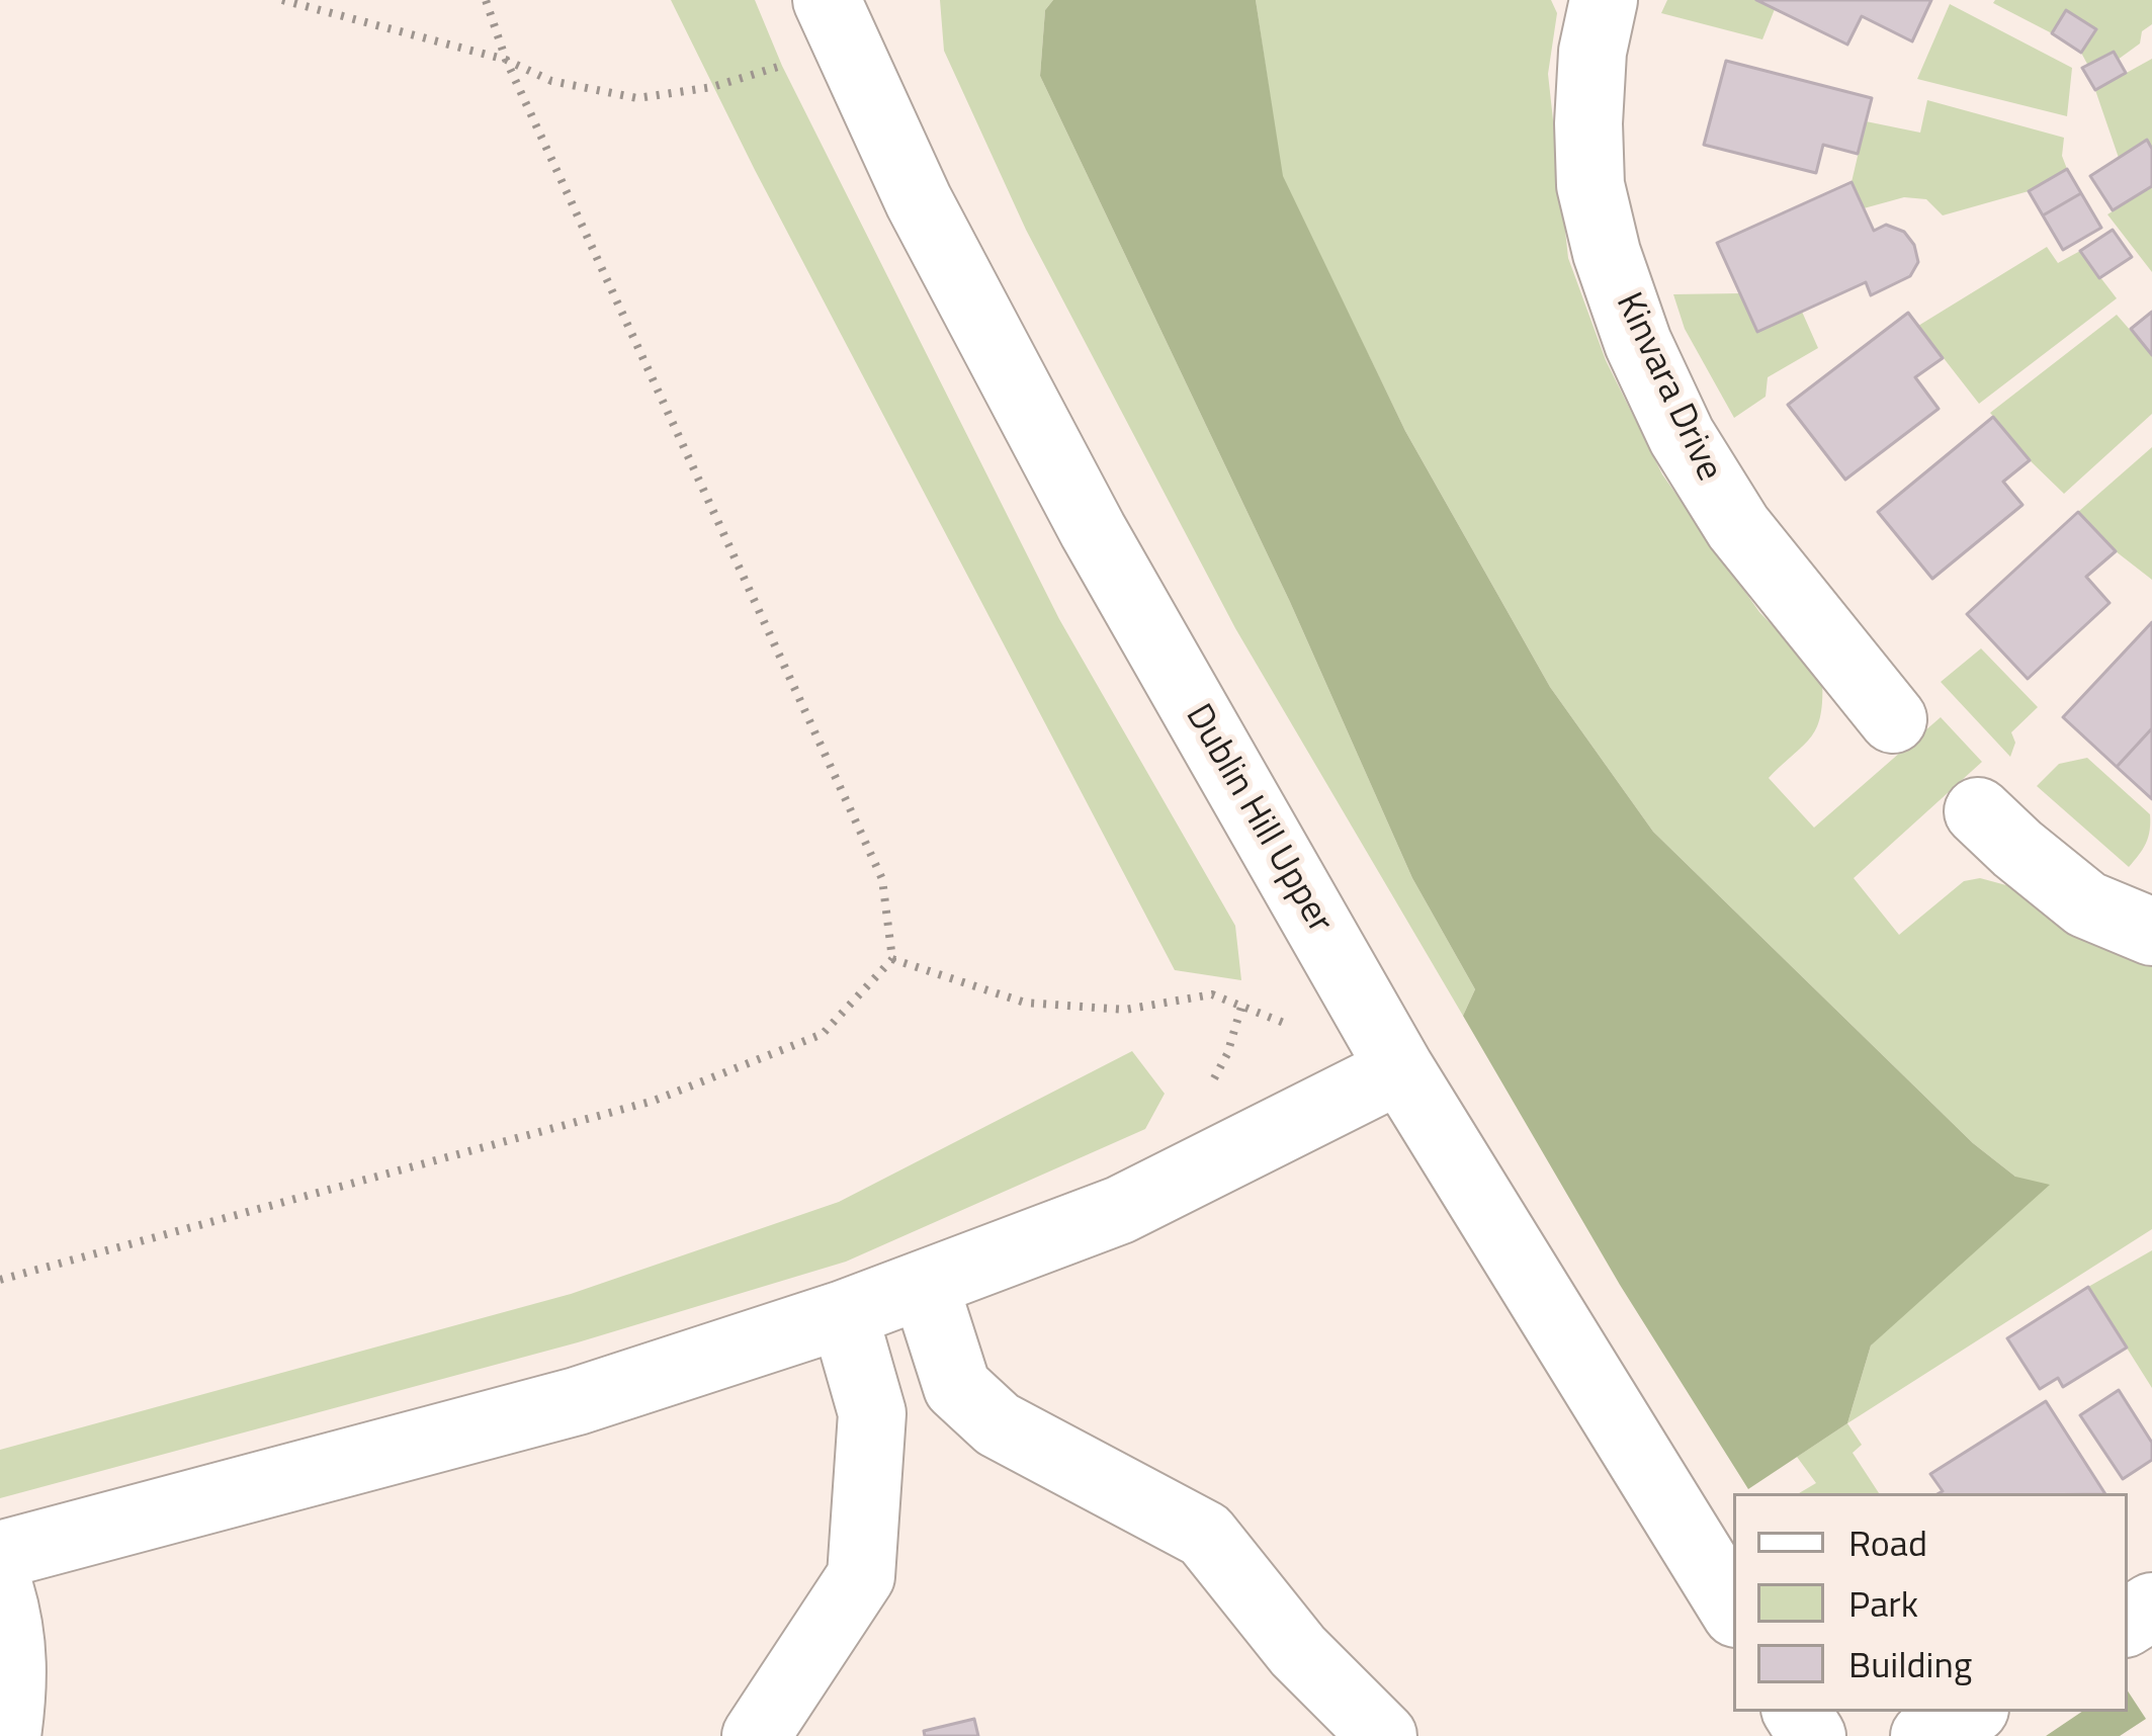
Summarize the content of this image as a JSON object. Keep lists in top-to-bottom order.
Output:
{
  "streets": {
    "street": ["Kinvara Drive", "Dublin Hill Upper"]
  },
  "legend": ["Road", "Park", "Building"]
}
